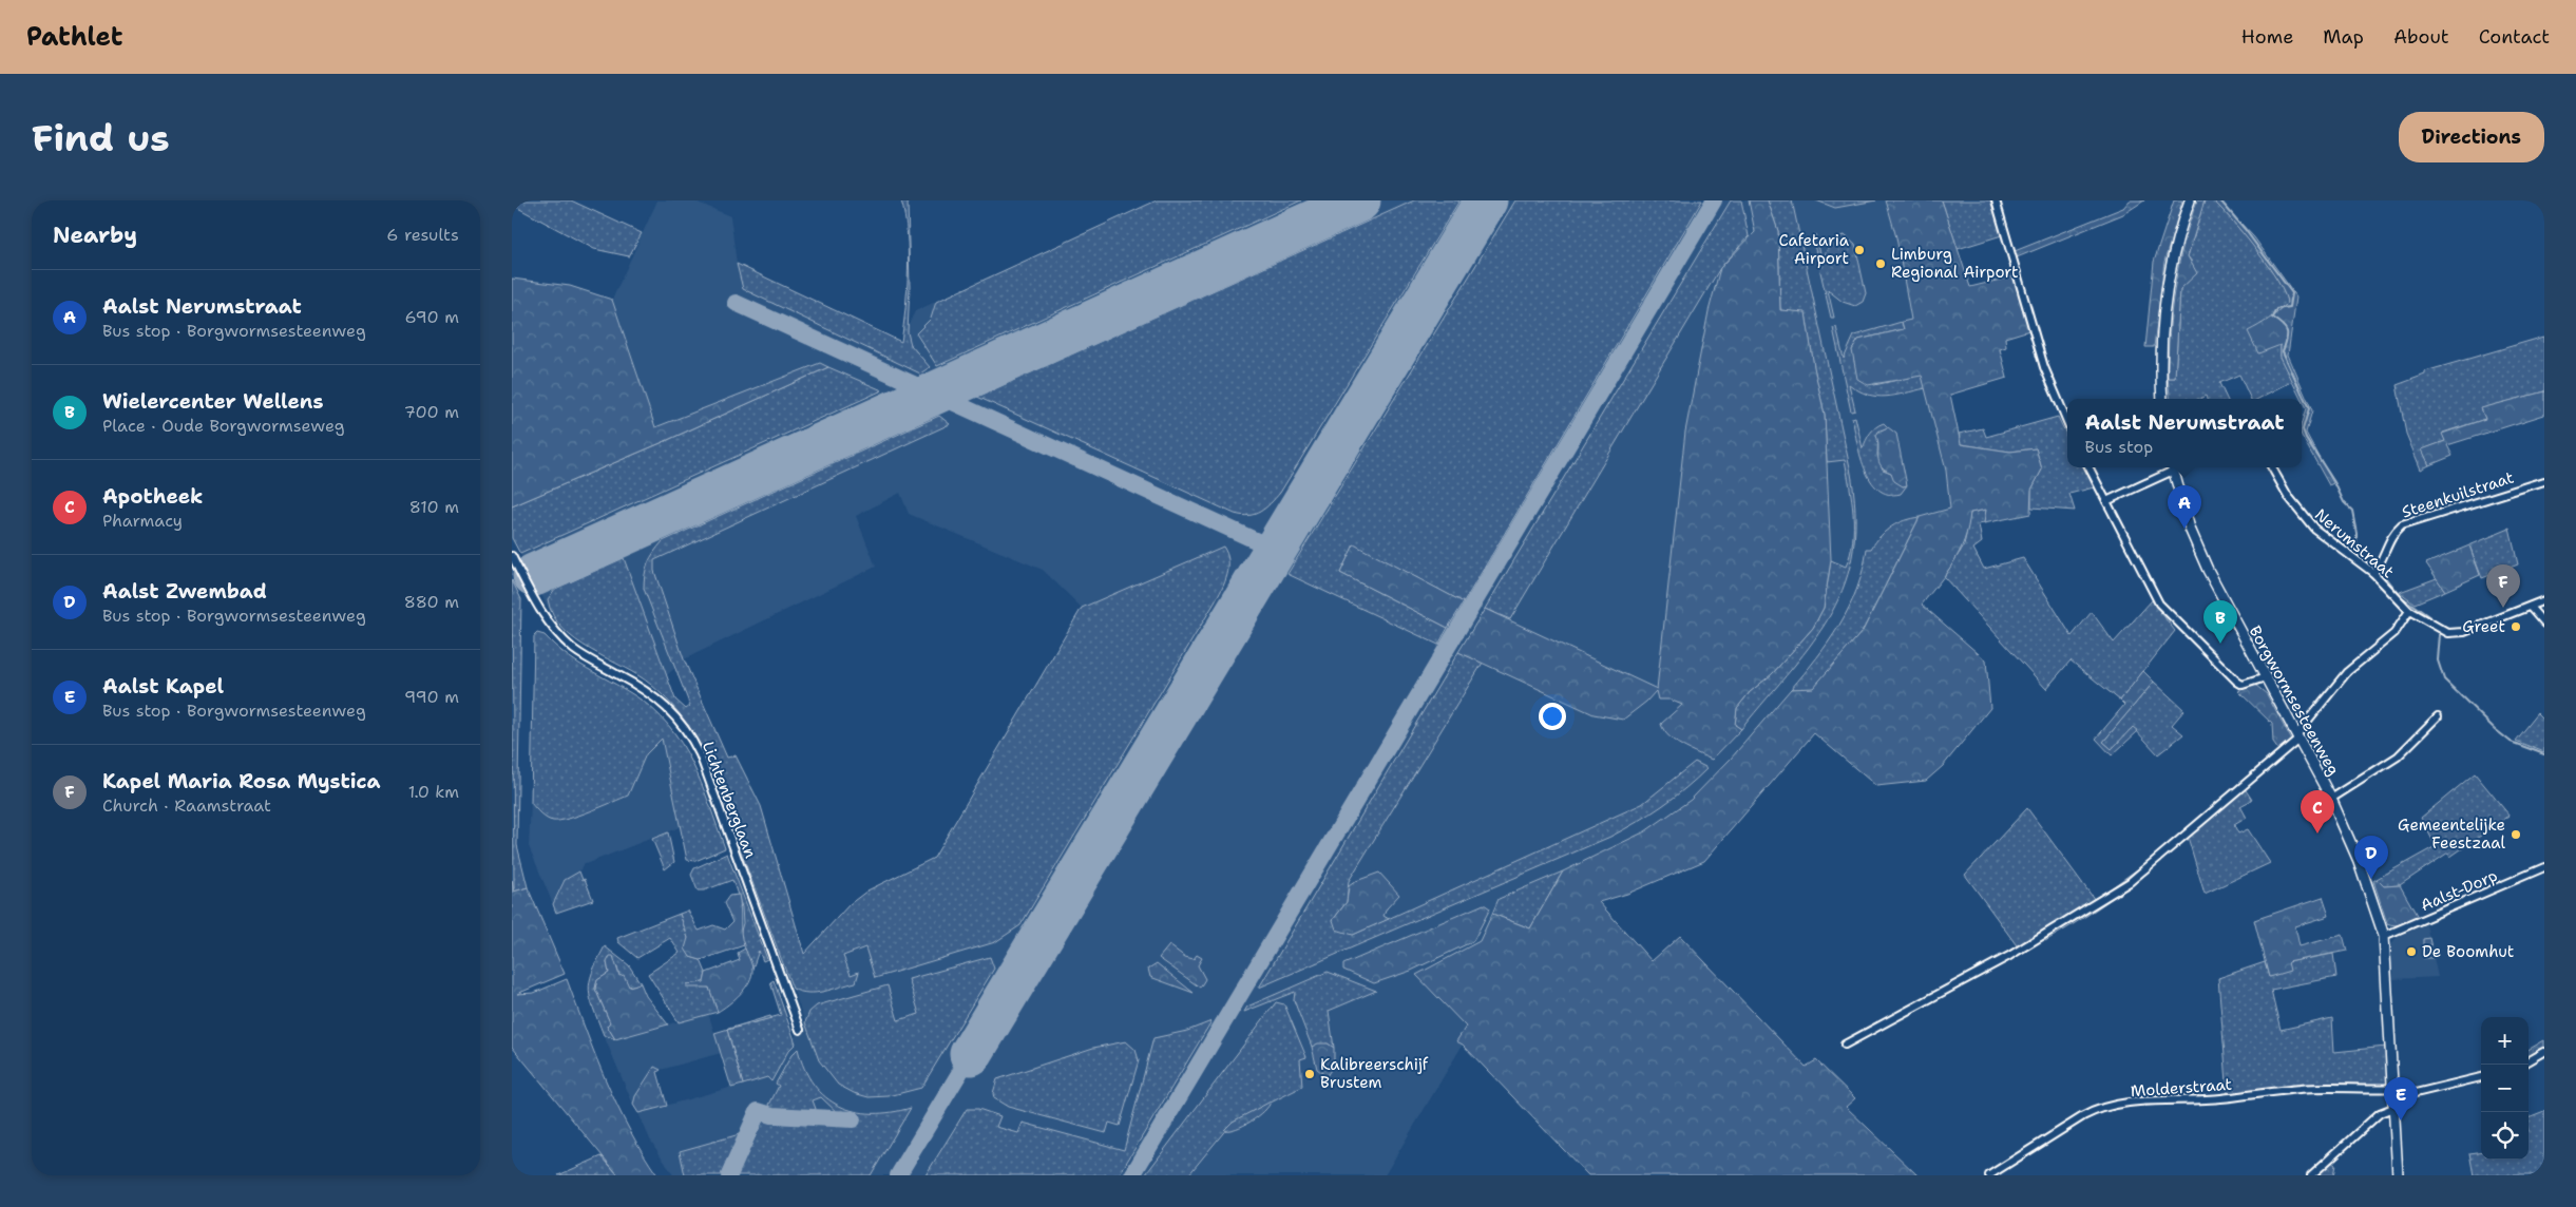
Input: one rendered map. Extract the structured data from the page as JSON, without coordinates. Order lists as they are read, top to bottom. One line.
{"streets":{"main road":["Borgwormsesteenweg"],"street":["Steenkuilstraat","Nerumstraat","Lichtenberglaan","Aalst-Dorp","Molderstraat"]},"crossings":[["Steenkuilstraat","Nerumstraat"],["Borgwormsesteenweg","Aalst-Dorp"],["Borgwormsesteenweg","Molderstraat"]],"places":["Cafetaria Airport","Limburg Regional Airport","Greet","Gemeentelijke Feestzaal","De Boomhut","Kalibreerschijf Brustem"],"page":{"header":"Pathlet","nav":["Home","Map","About","Contact"],"buttons":"Directions","title":"Find us","heading":["Nearby","6 results"],"list":[{"mark":"A","name":"Aalst Nerumstraat","note":"Bus stop · Borgwormsesteenweg","value":"690 m"},{"mark":"B","name":"Wielercenter Wellens","note":"Place · Oude Borgwormseweg","value":"700 m"},{"mark":"C","name":"Apotheek","note":"Pharmacy","value":"810 m"},{"mark":"D","name":"Aalst Zwembad","note":"Bus stop · Borgwormsesteenweg","value":"880 m"},{"mark":"E","name":"Aalst Kapel","note":"Bus stop · Borgwormsesteenweg","value":"990 m"},{"mark":"F","name":"Kapel Maria Rosa Mystica","note":"Church · Raamstraat","value":"1.0 km"}],"popup":["Aalst Nerumstraat","Bus stop"],"pins":["A","F","B","C","D","E"],"map_buttons":["+","−"]}}
